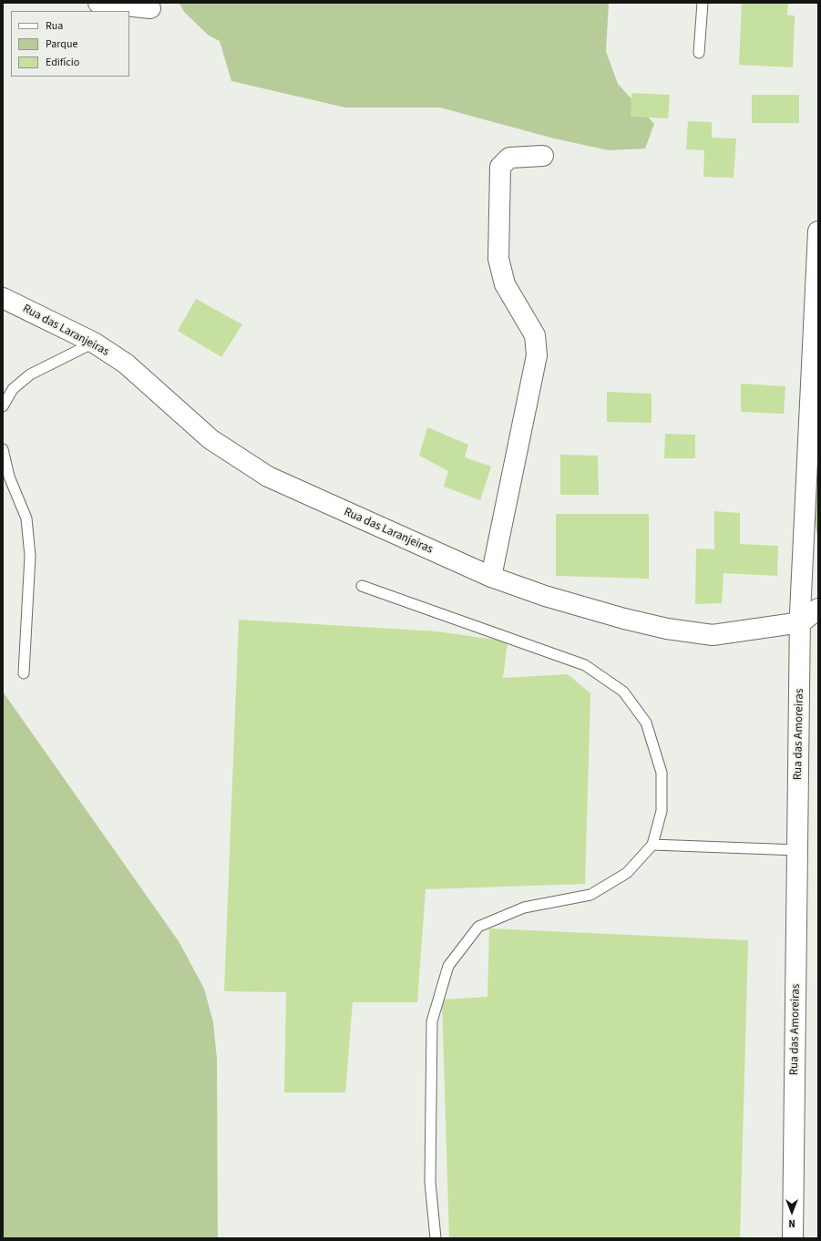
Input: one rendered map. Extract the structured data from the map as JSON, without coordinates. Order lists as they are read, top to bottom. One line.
{"streets":{"street":["Rua das Laranjeiras","Rua das Amoreiras"]},"crossings":[["Rua das Laranjeiras","Rua das Amoreiras"]],"legend":["Rua","Parque","Edifício"],"north":"bottom"}
